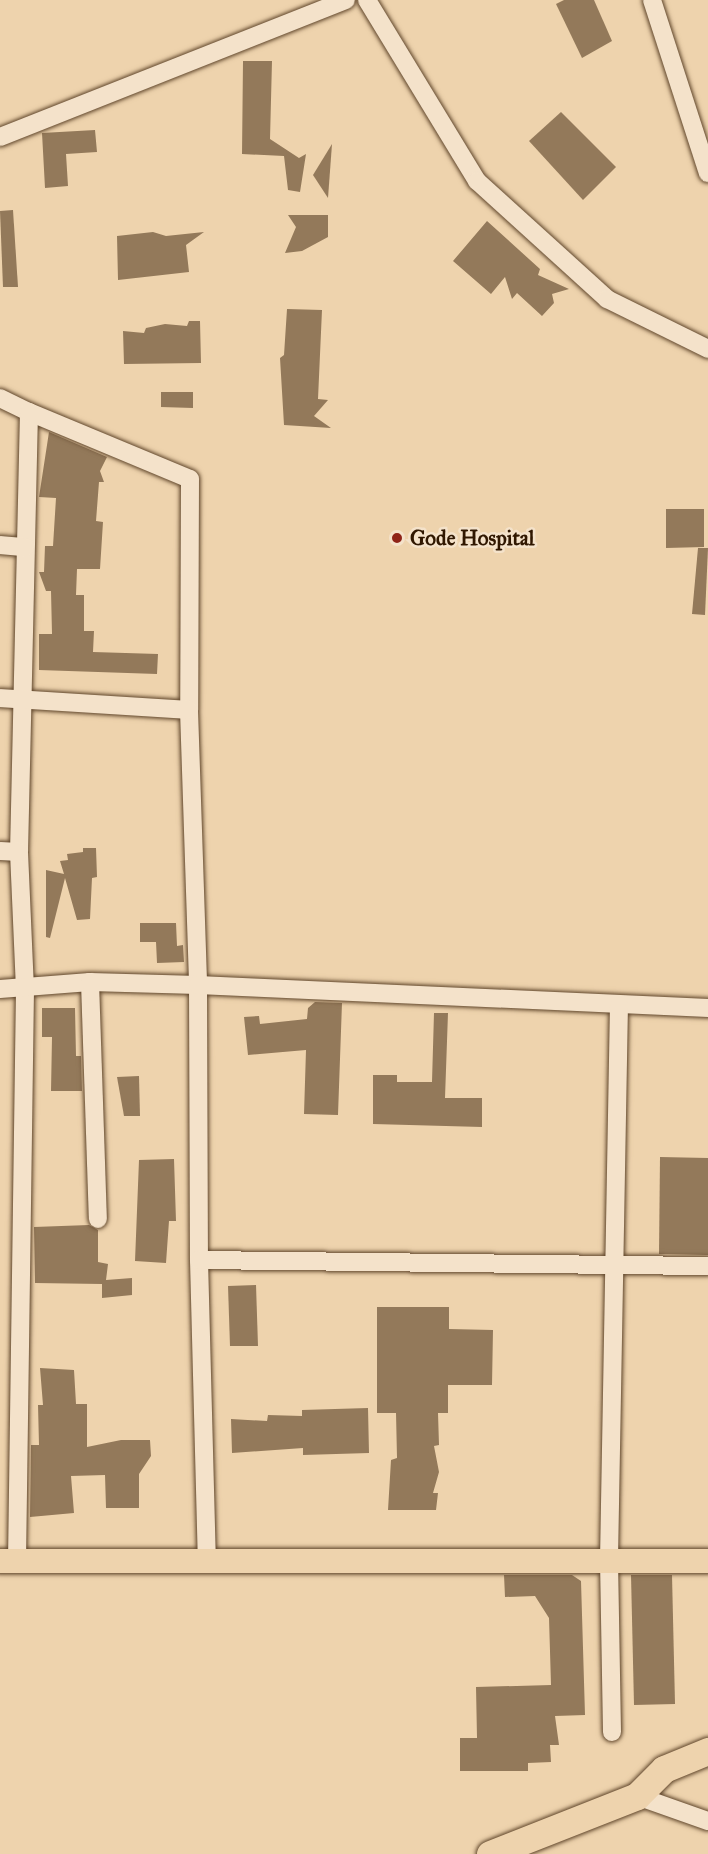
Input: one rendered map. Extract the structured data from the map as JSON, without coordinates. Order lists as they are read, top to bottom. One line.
{"places":["Gode Hospital"]}
